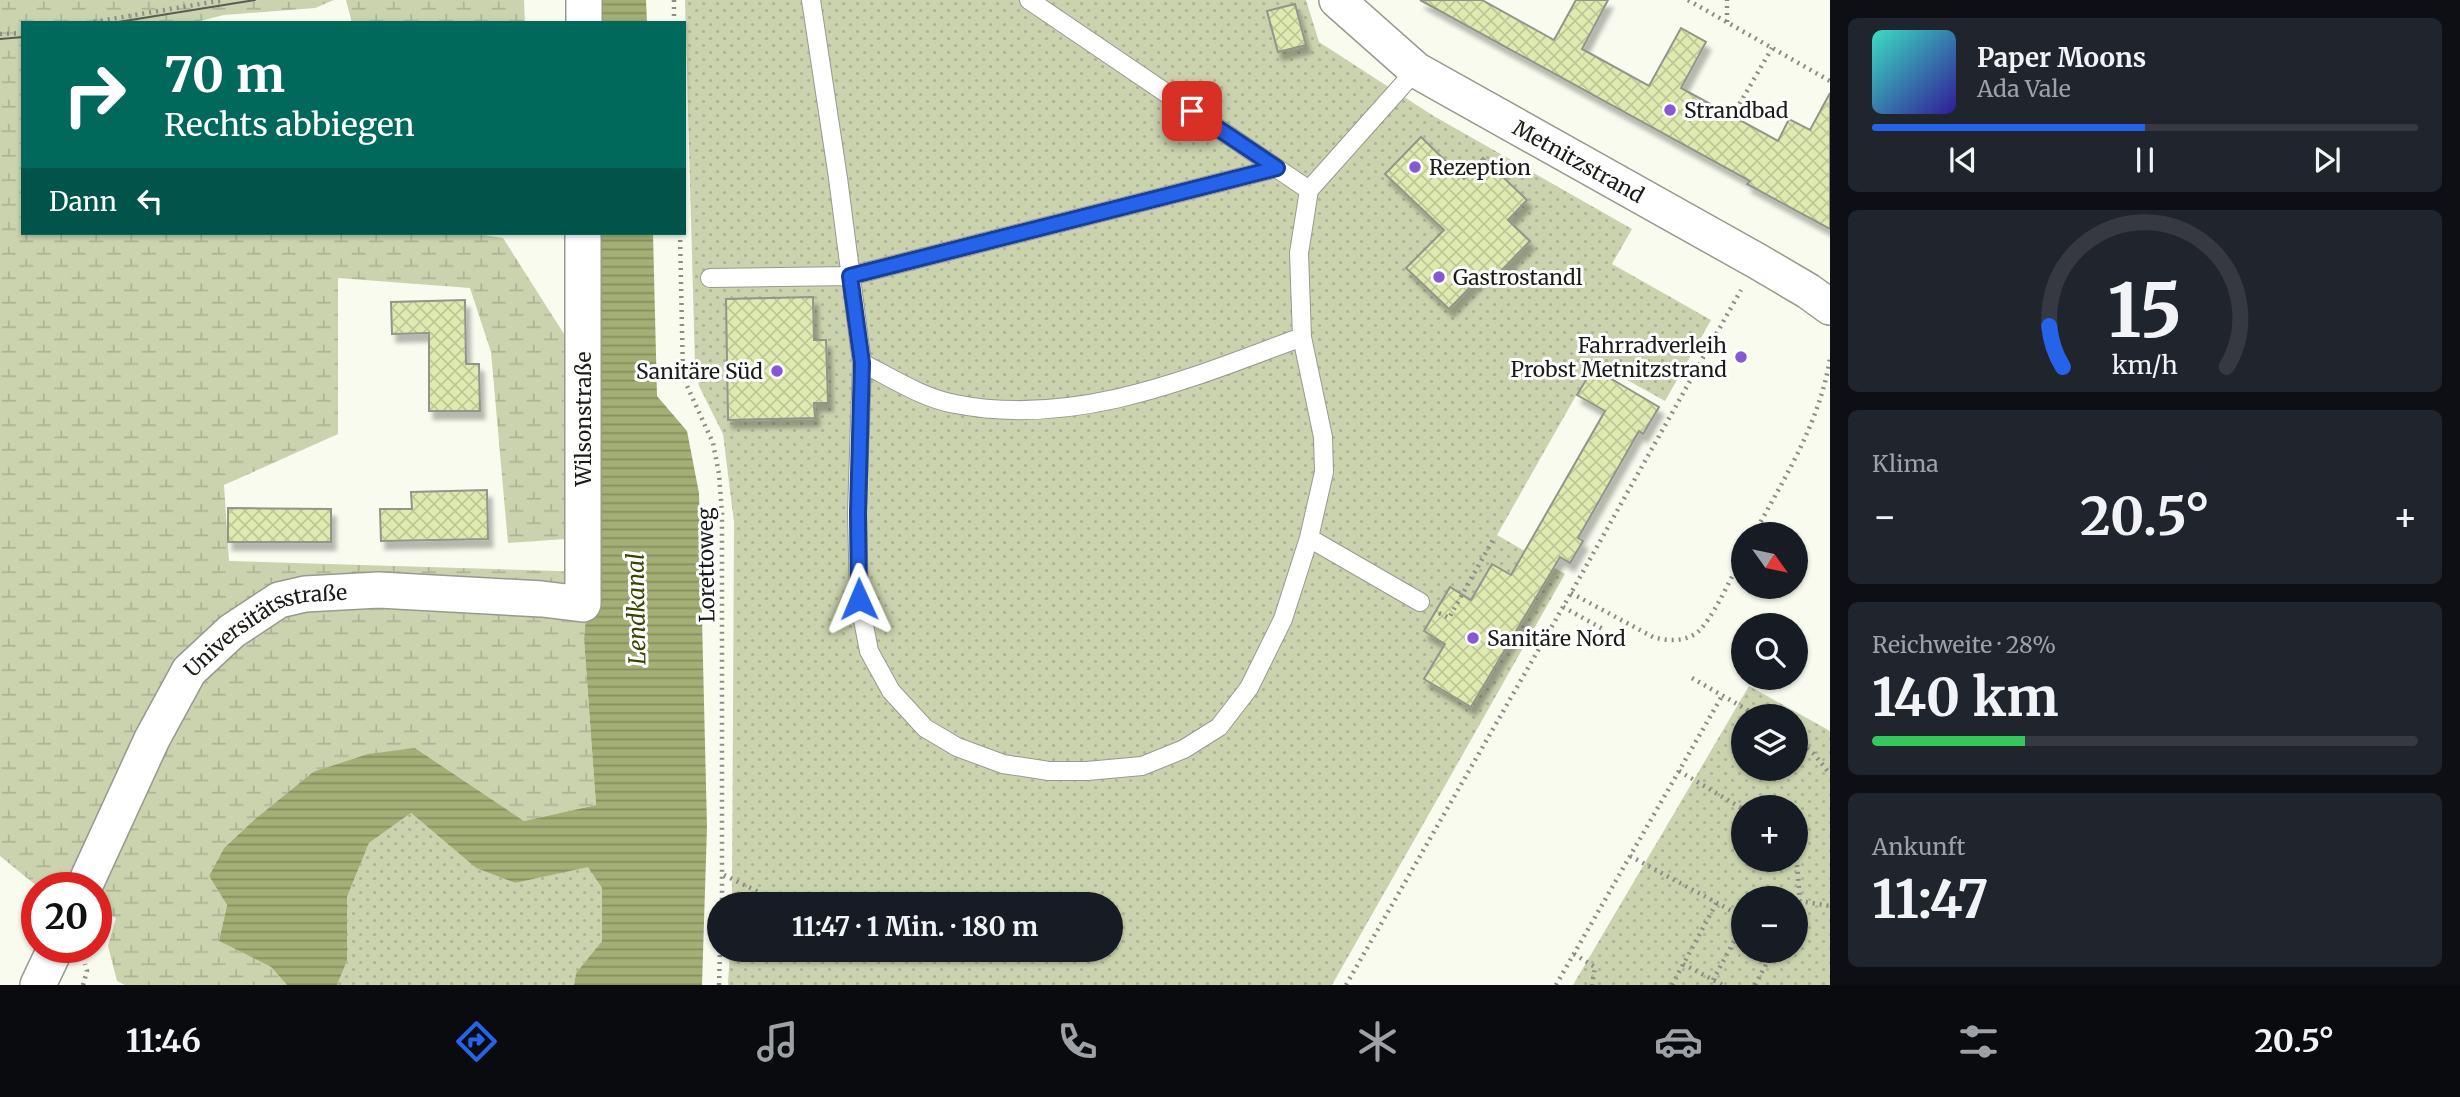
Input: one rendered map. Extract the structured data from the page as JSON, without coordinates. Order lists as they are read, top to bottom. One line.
{"streets":{"street":["Metnitzstrand","Wilsonstraße","Universitätsstraße"],"path":["Lorettoweg"]},"crossings":[["Wilsonstraße","Universitätsstraße"]],"water":["Lendkanal"],"places":["Strandbad","Rezeption","Gastrostandl","Fahrradverleih Probst Metnitzstrand","Sanitäre Süd","Sanitäre Nord"],"north":"bottom right","page":{"turn":["70 m","Rechts abbiegen"],"song":["Paper Moons","Ada Vale"],"then":"Dann","tile":["Klima",["Reichweite · 28%","140 km"],["Ankunft","11:47"]],"heat":["−","20.5°","+"],"map_buttons":["+","−"],"limit":"20","trip":"11:47 · 1 Min. · 180 m","tabs":["11:46","20.5°"],"gauge":["15","km/h"]}}
